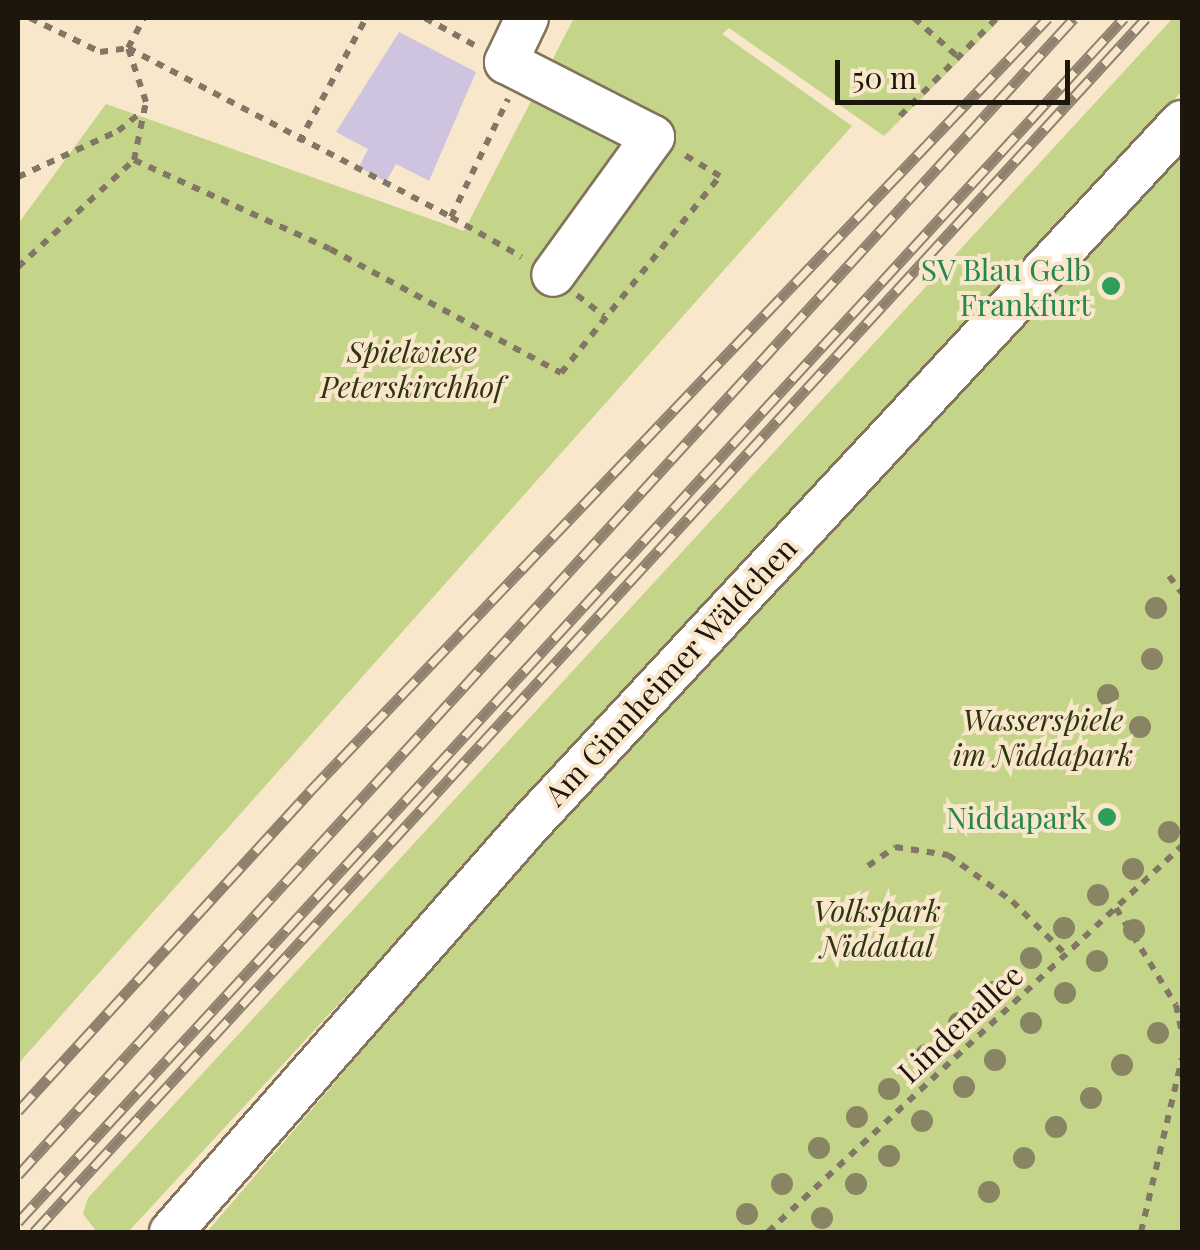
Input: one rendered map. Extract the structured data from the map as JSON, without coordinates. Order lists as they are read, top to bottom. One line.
{"streets":{"street":["Am Ginnheimer Wäldchen"],"path":["Lindenallee"]},"parks":["Spielwiese Peterskirchhof","Wasserspiele im Niddapark","Volkspark Niddatal"],"places":["SV Blau Gelb Frankfurt","Niddapark"],"scale_bar":"50 m"}
